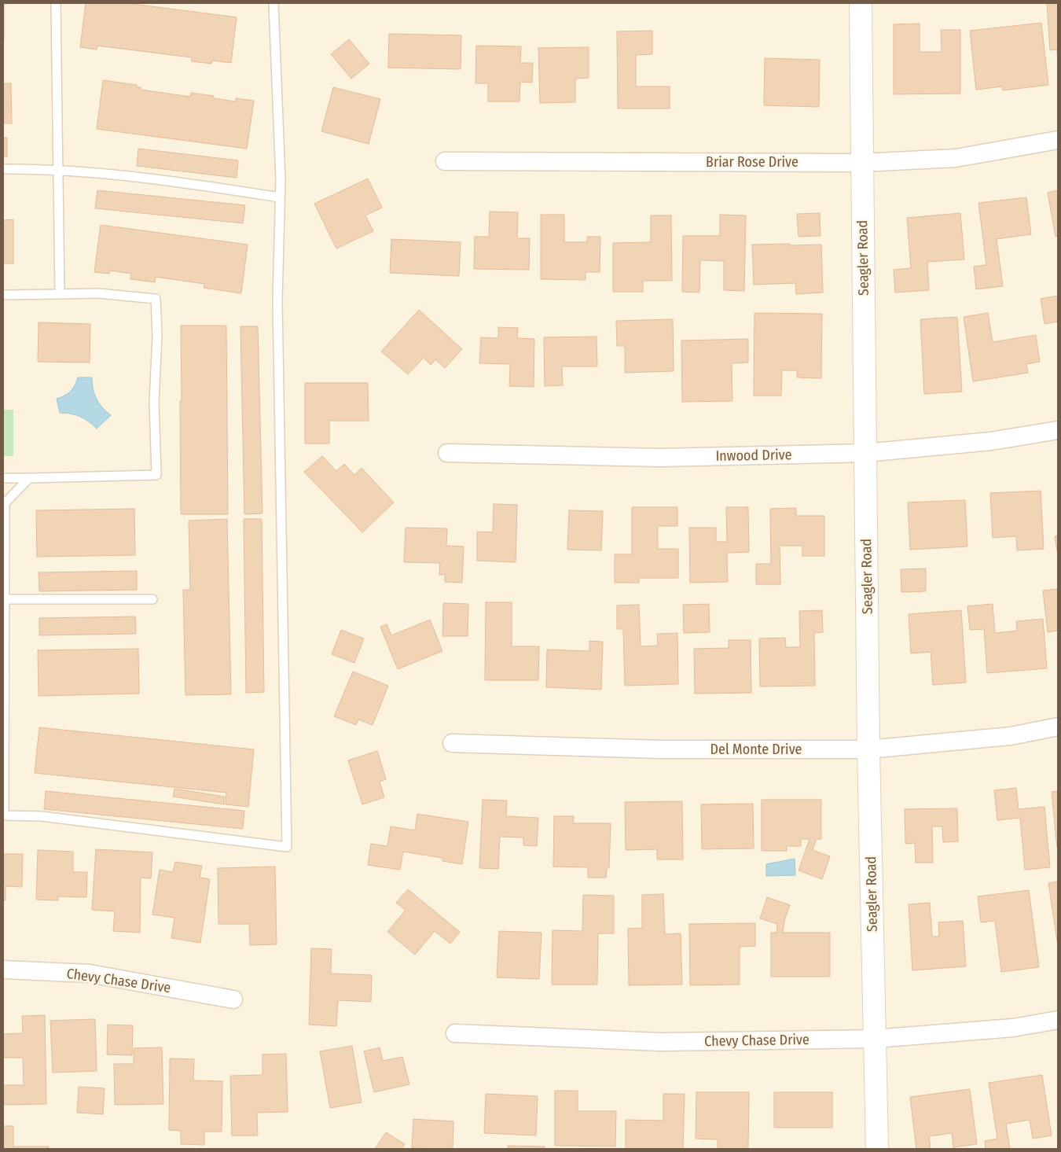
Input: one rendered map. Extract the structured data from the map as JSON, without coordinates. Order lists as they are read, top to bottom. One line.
{"streets":{"street":["Briar Rose Drive","Seagler Road","Inwood Drive","Del Monte Drive","Chevy Chase Drive"]},"crossings":[["Briar Rose Drive","Seagler Road"],["Seagler Road","Inwood Drive"],["Seagler Road","Del Monte Drive"],["Seagler Road","Chevy Chase Drive"]]}
